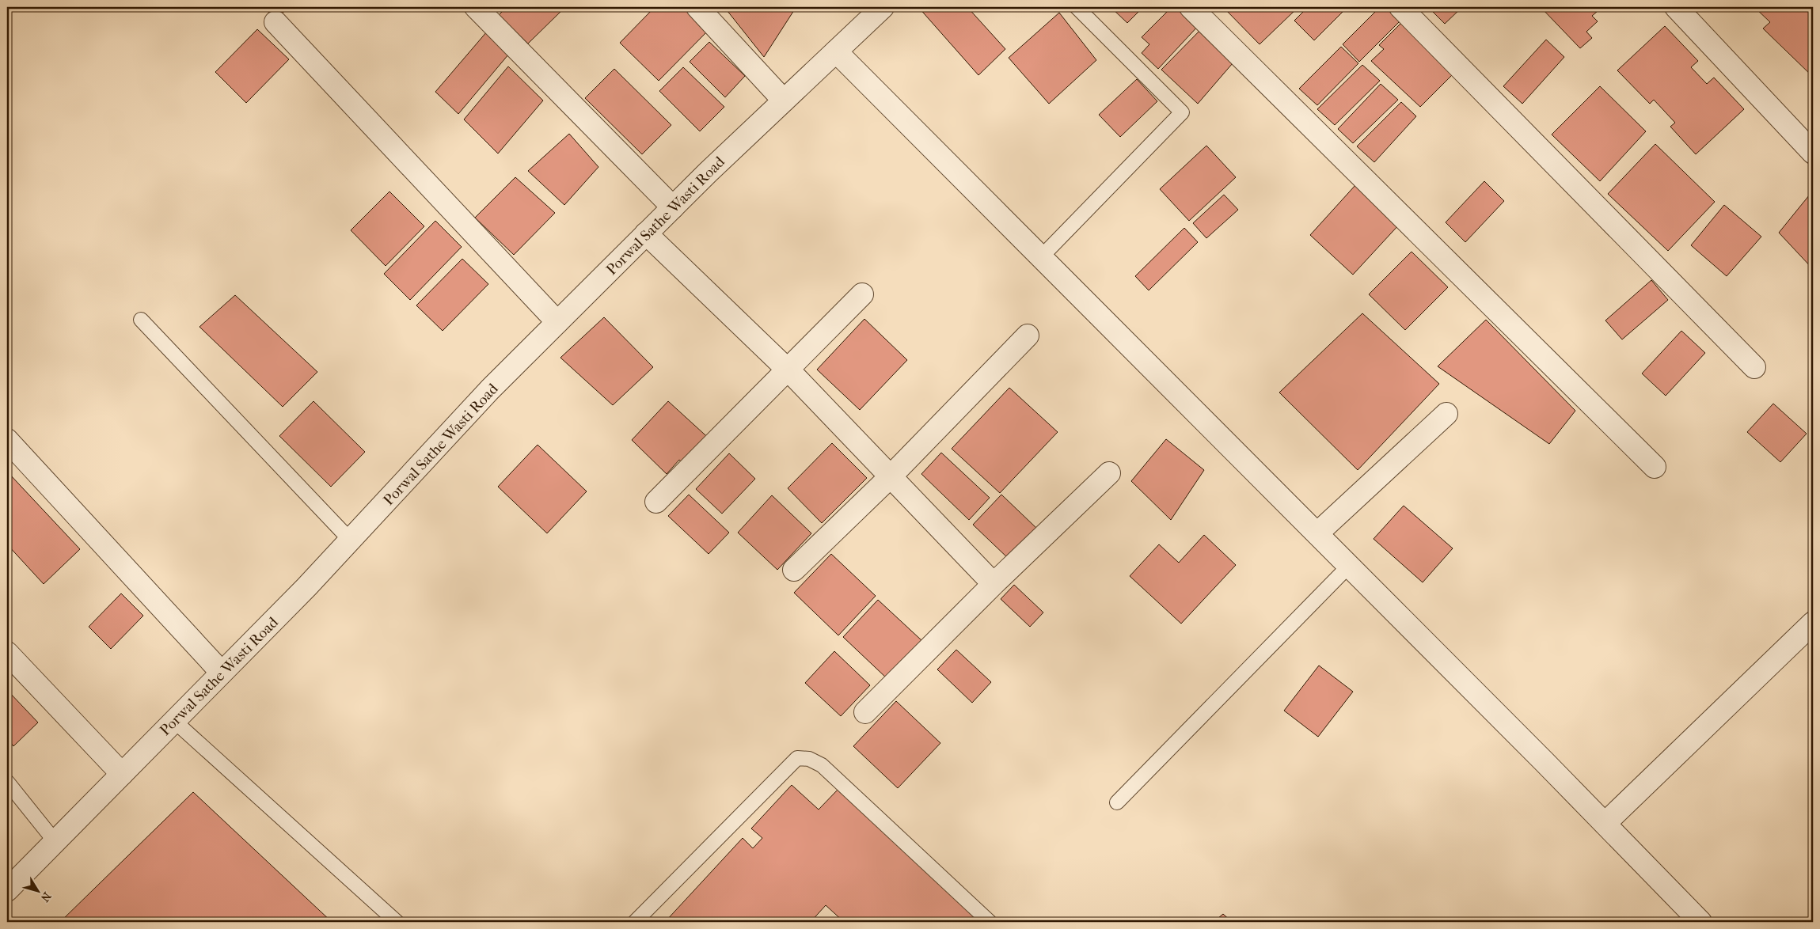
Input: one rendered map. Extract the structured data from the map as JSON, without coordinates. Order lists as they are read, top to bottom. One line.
{"streets":{"street":["Porwal Sathe Wasti Road"]},"north":"bottom right"}
